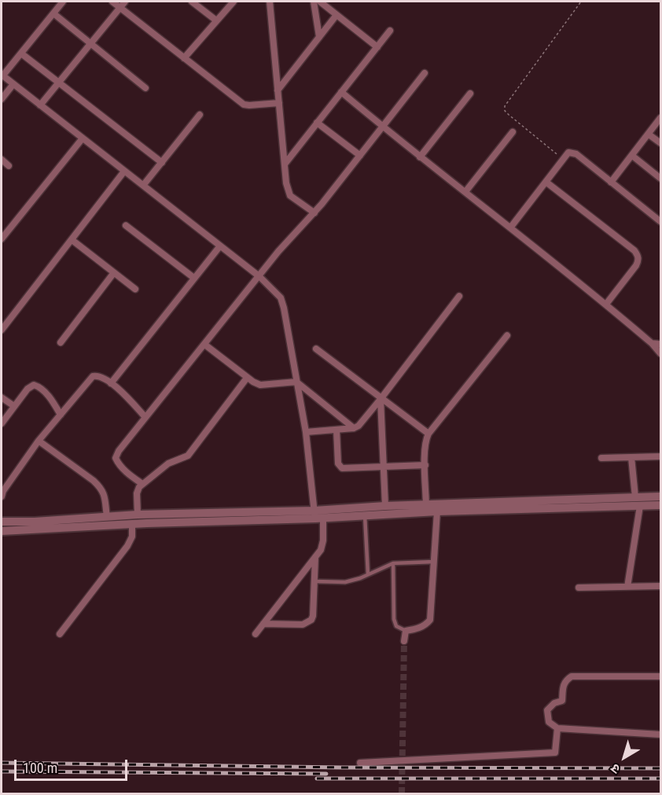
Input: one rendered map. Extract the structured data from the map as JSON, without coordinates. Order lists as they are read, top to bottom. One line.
{"scale_bar":"100 m","north":"bottom left"}
